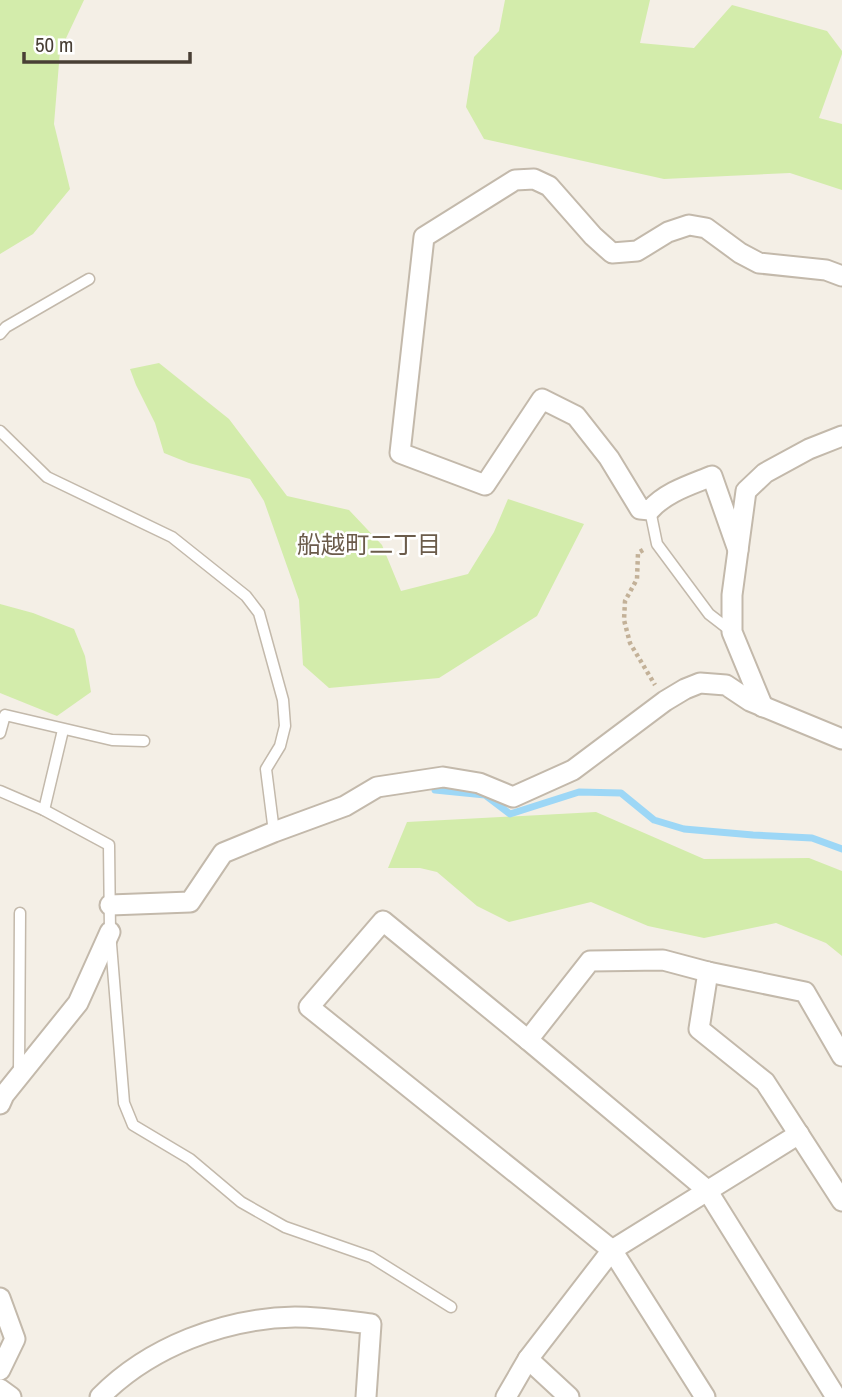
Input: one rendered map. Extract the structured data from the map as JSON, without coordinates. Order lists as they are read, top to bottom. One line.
{"districts":["船越町二丁目"],"scale_bar":"50 m"}
